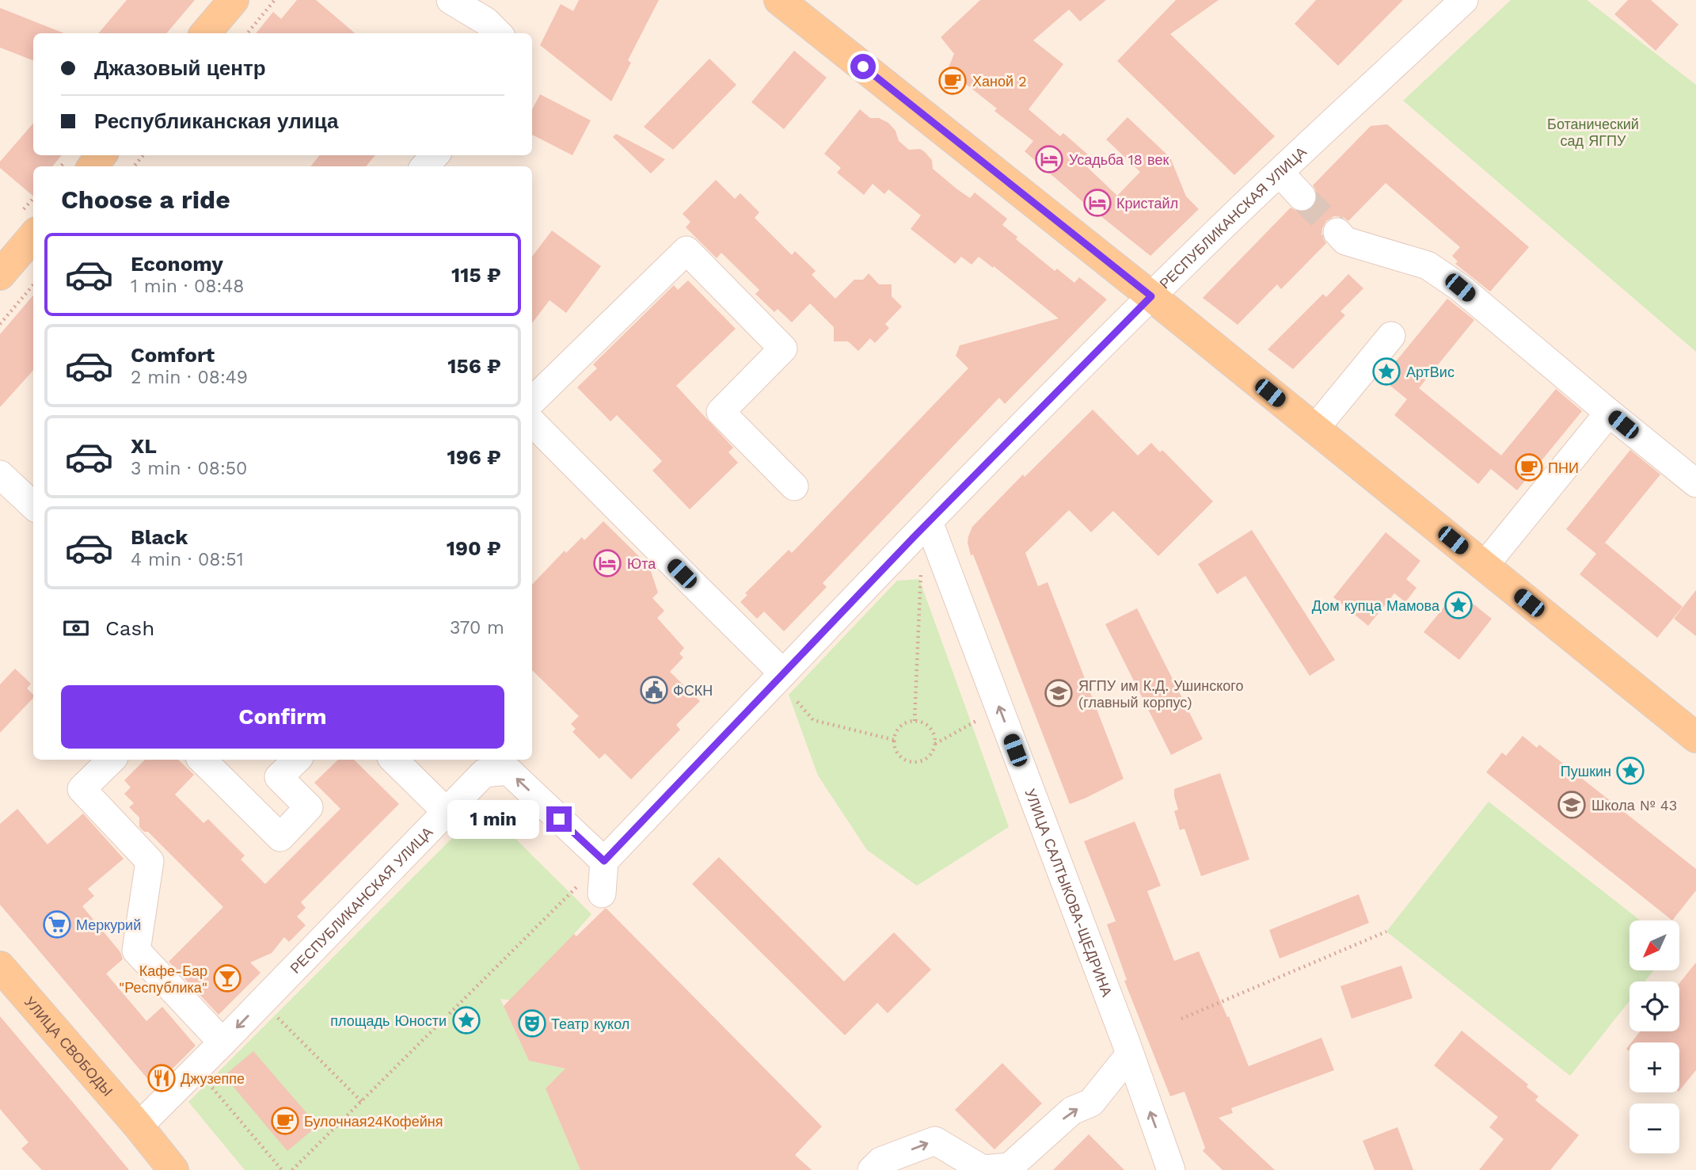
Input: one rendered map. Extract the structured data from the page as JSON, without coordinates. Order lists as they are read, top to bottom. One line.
{"streets":{"main road":["УЛИЦА СВОБОДЫ"],"street":["РЕСПУБЛИКАНСКАЯ УЛИЦА","УЛИЦА САЛТЫКОВА-ЩЕДРИНА"]},"crossings":[["РЕСПУБЛИКАНСКАЯ УЛИЦА","УЛИЦА САЛТЫКОВА-ЩЕДРИНА"],["РЕСПУБЛИКАНСКАЯ УЛИЦА","УЛИЦА СВОБОДЫ"]],"one_way":["УЛИЦА САЛТЫКОВА-ЩЕДРИНА"],"parks":["Ботанический сад ЯГПУ"],"places":{"cafe":["Ханой 2","ПНИ","Булочная24Кофейня"],"hotel":["Усадьба 18 век","Кристайл","Юта"],"place":["АртВис","Дом купца Мамова","Пушкин","площадь Юности"],"public building":["ФСКН"],"school or university":["ЯГПУ им К.Д. Ушинского (главный корпус)","Школа № 43"],"supermarket":["Меркурий"],"bar":["Кафе-Бар \"Республика\""],"theatre":["Театр кукол"],"restaurant":["Джузеппе"]},"north":"bottom left","page":{"banner":["Джазовый центр","Республиканская улица"],"heading":"Choose a ride","list":[{"name":"Economy","note":"1 min · 08:48","value":"115 ₽"},{"name":"Comfort","note":"2 min · 08:49","value":"156 ₽"},{"name":"XL","note":"3 min · 08:50","value":"196 ₽"},{"name":"Black","note":"4 min · 08:51","value":"190 ₽"}],"pay":["Cash","370 m"],"buttons":"Confirm","bubble":"1 min","map_buttons":["+","−"]}}
